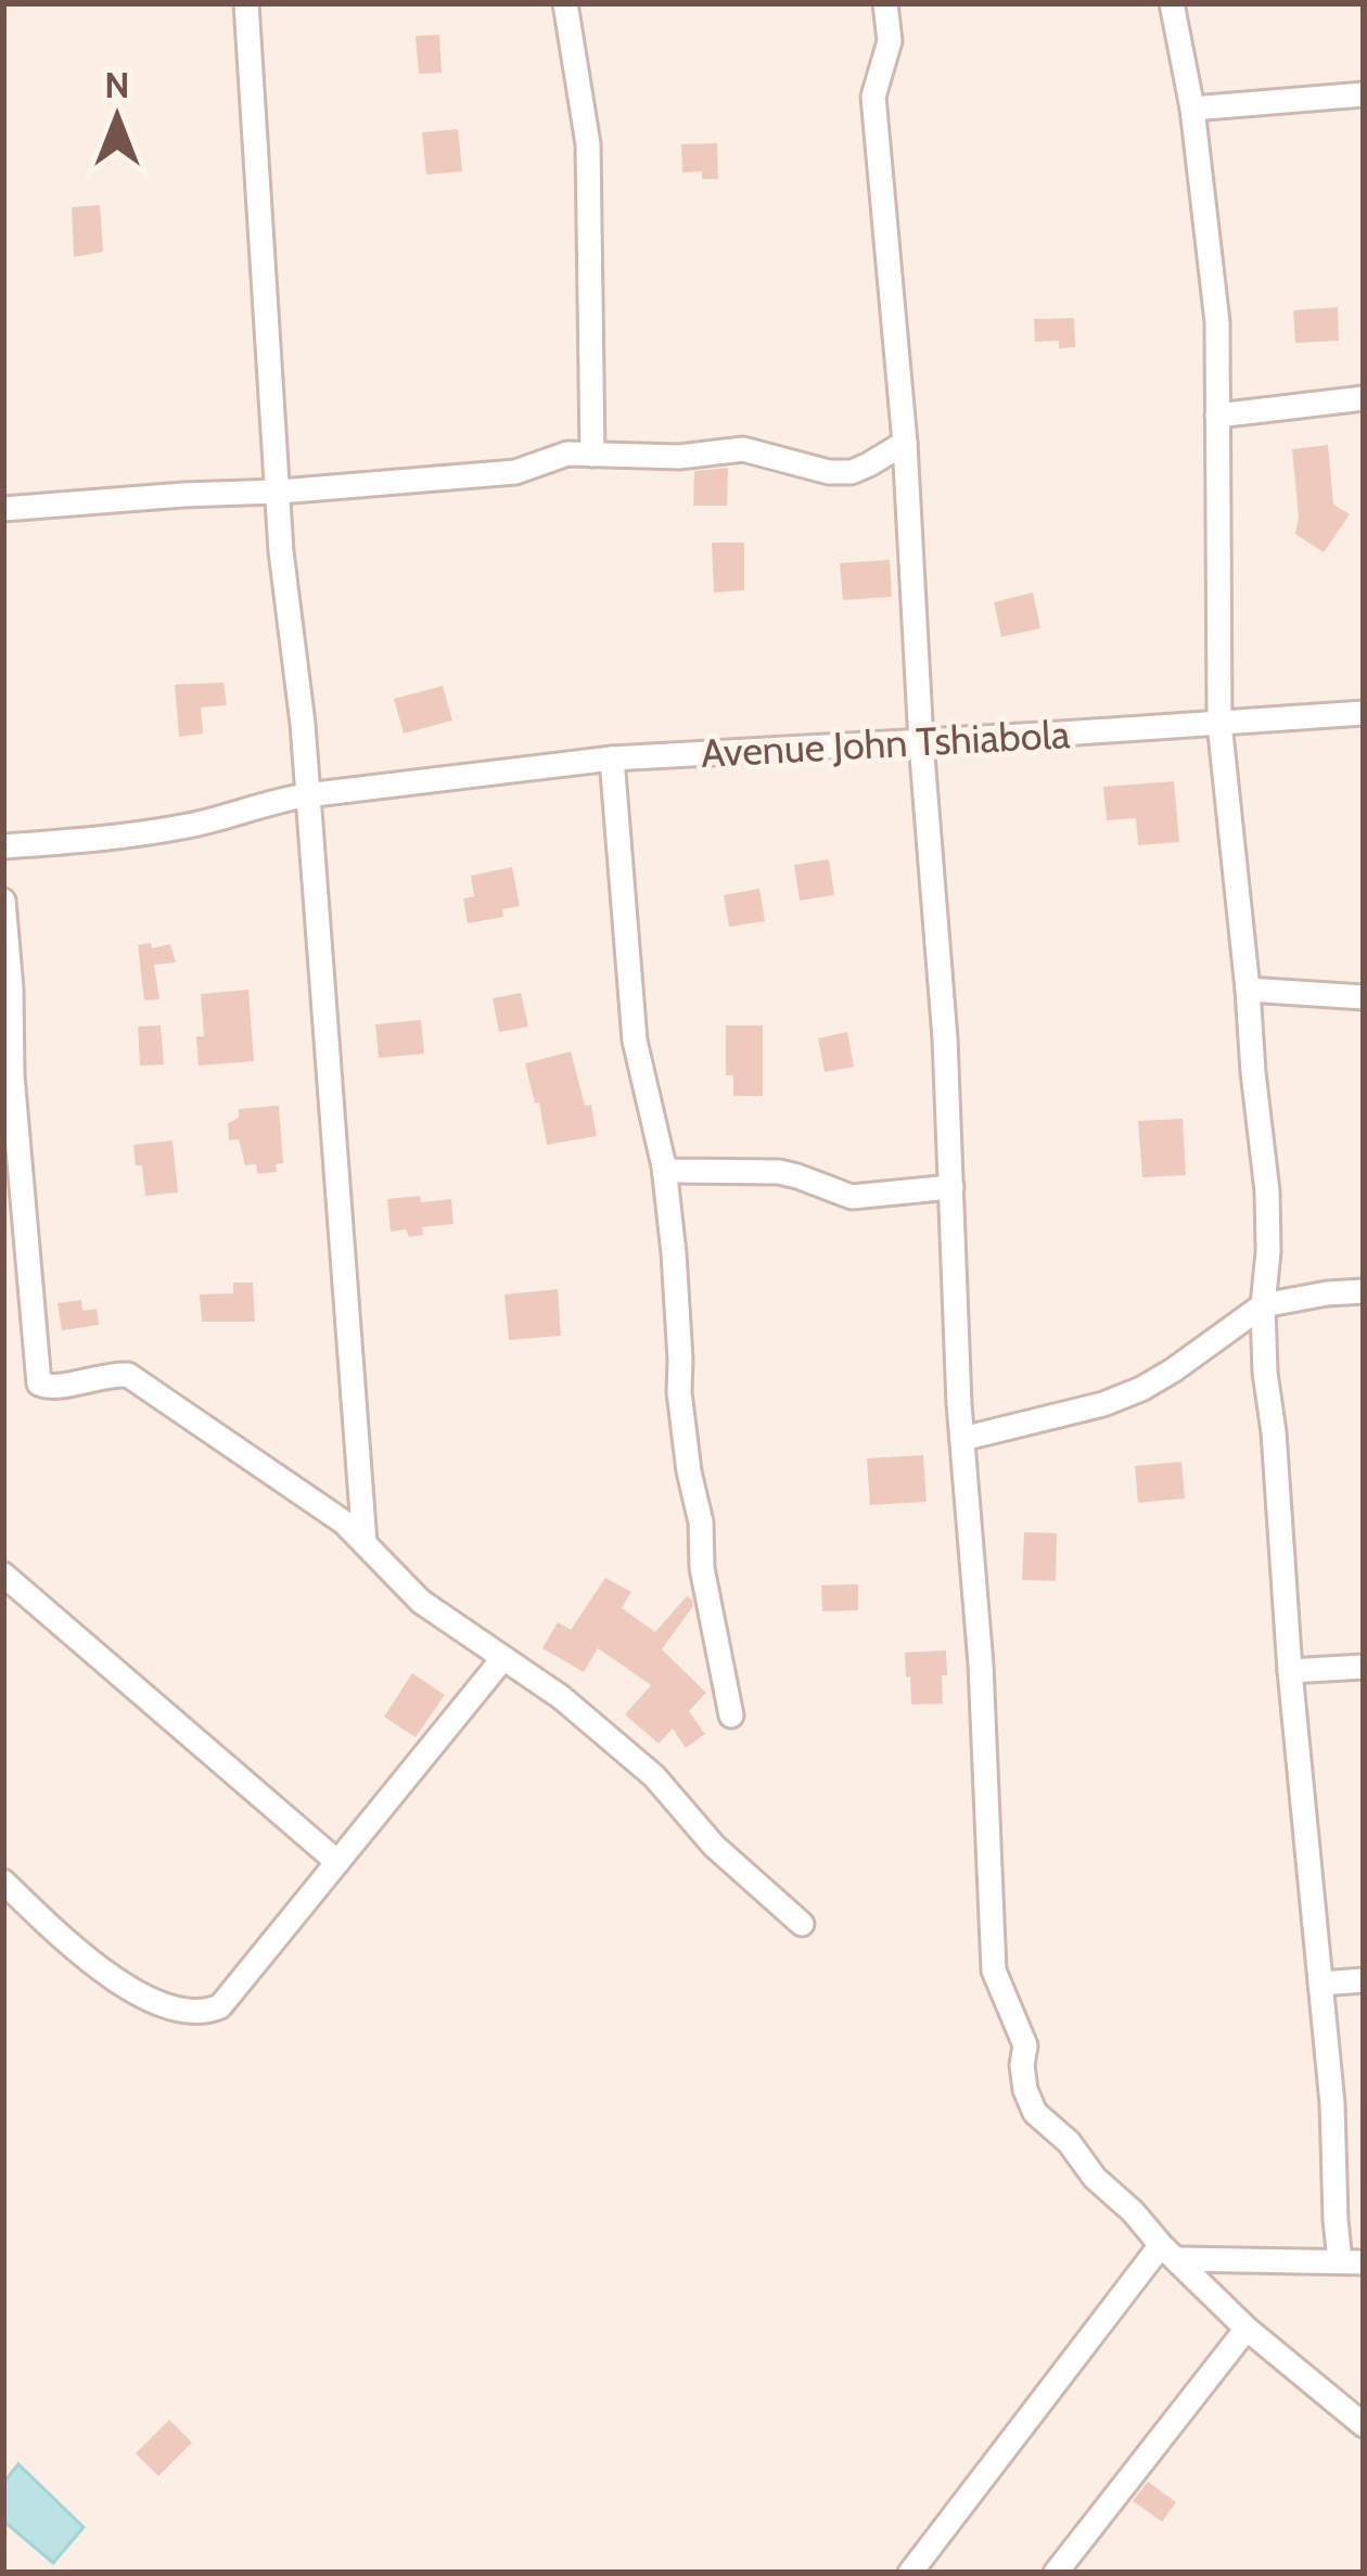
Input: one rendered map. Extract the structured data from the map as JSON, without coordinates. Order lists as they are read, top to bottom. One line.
{"streets":{"street":["Avenue John Tshiabola"]},"north":"top"}
